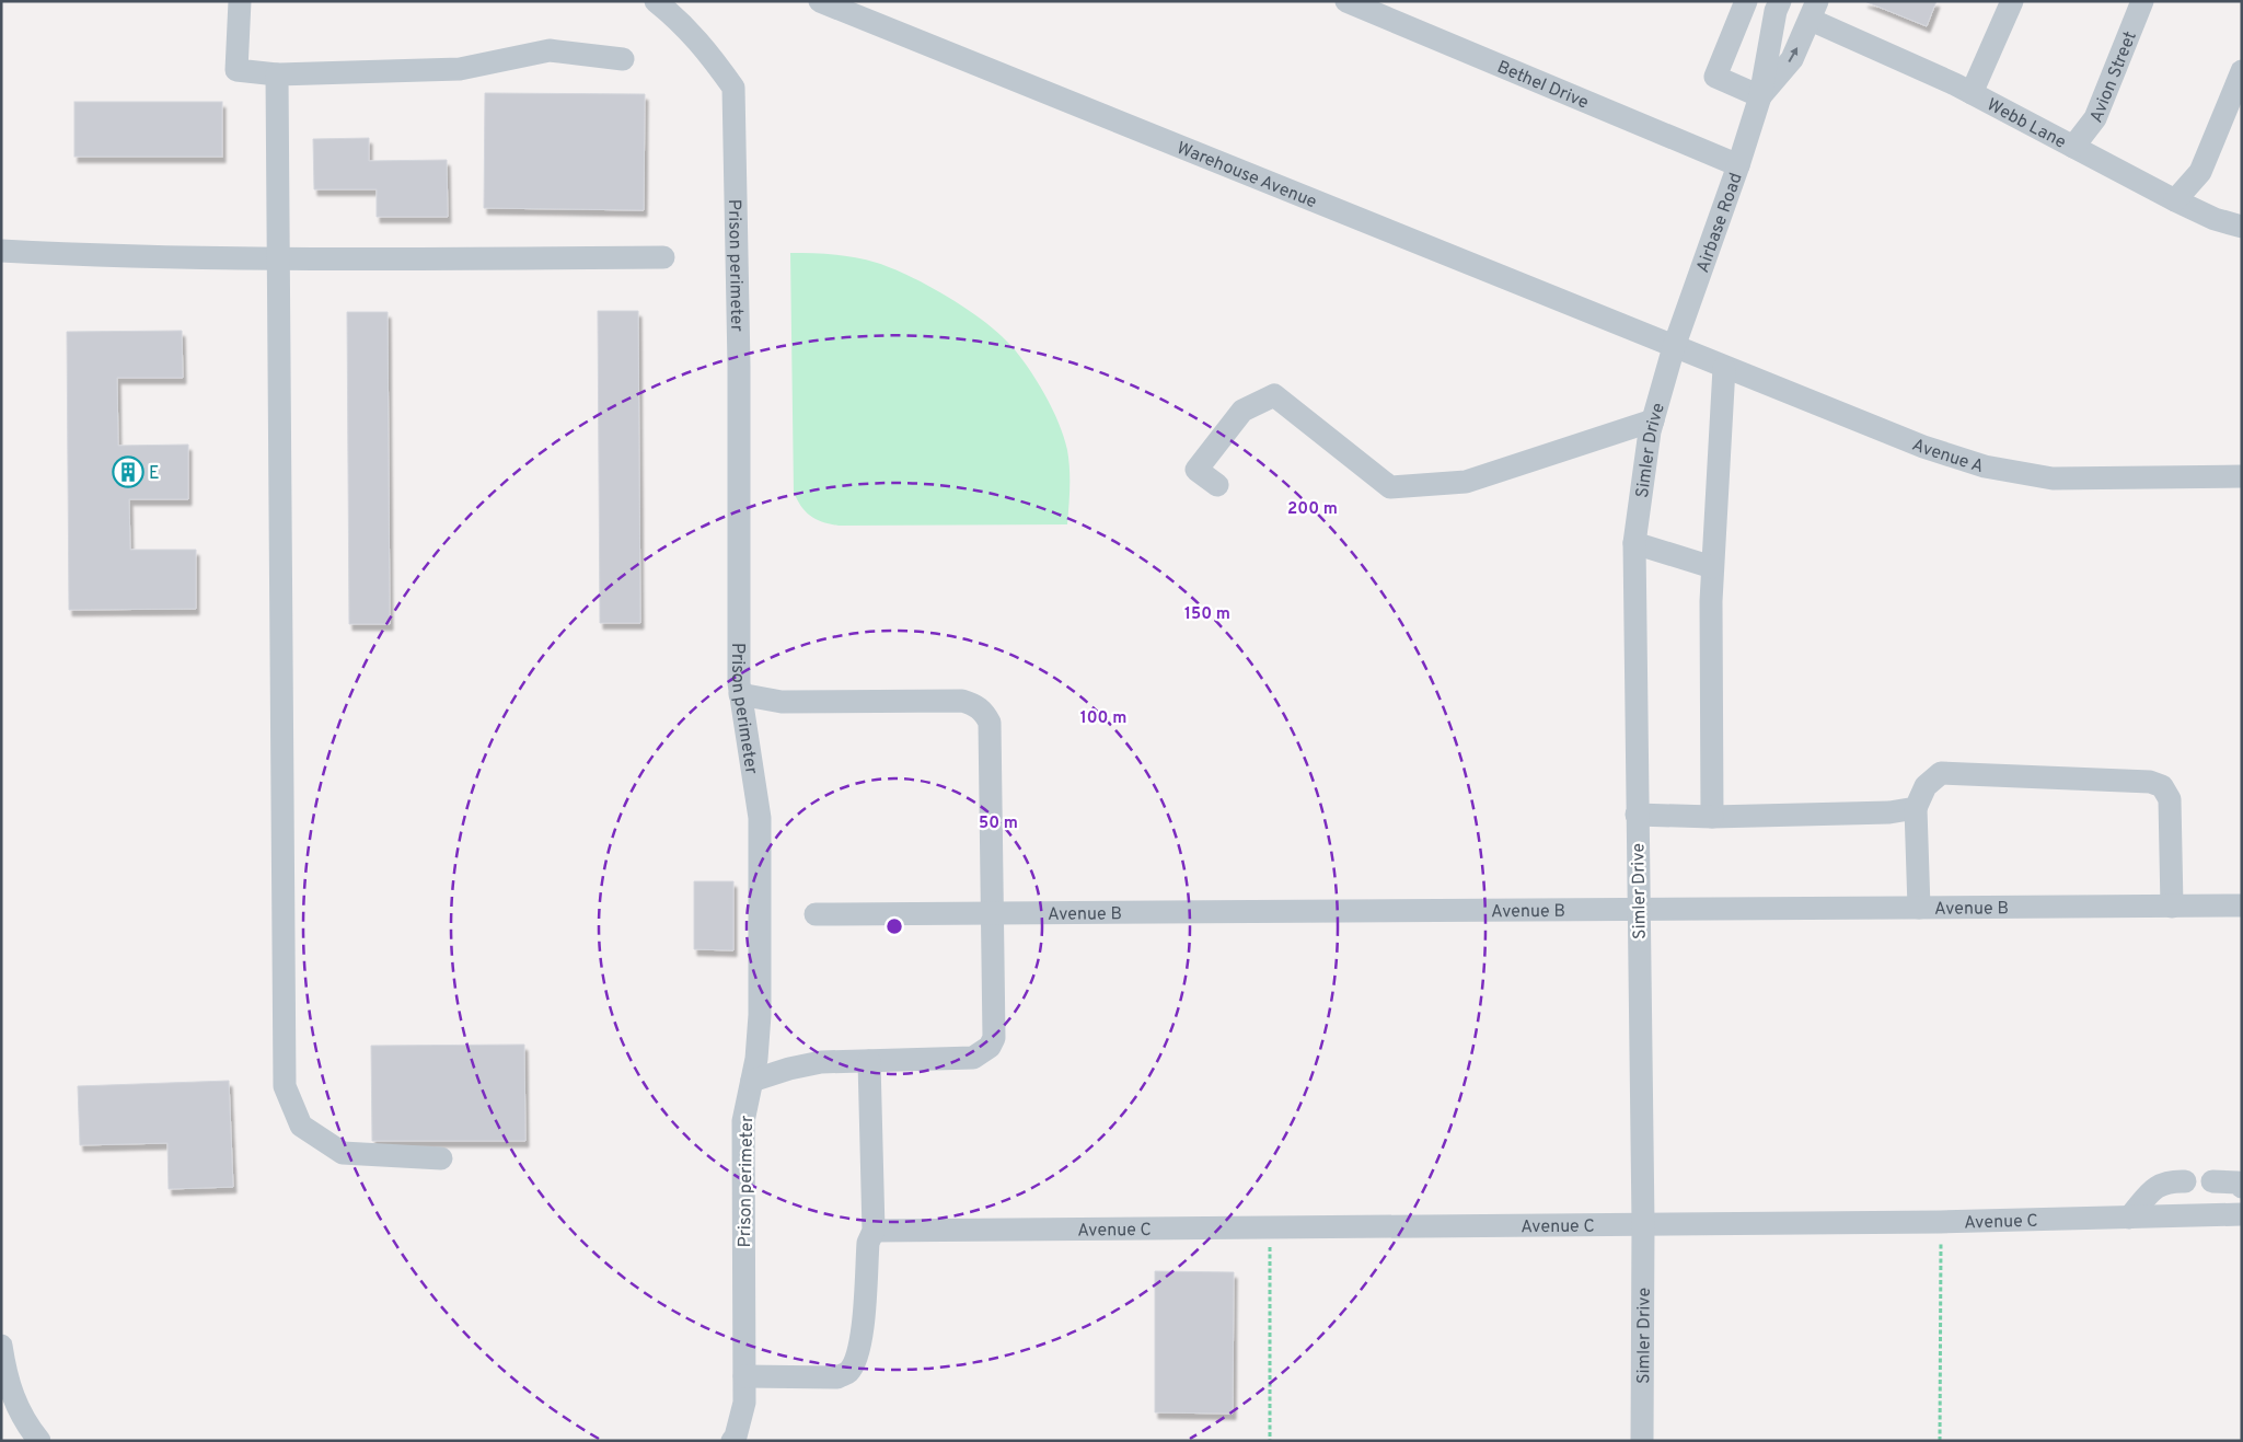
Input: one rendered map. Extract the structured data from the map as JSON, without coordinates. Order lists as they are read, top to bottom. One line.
{"streets":{"street":["Avion Street","Bethel Drive","Webb Lane","Warehouse Avenue","Airbase Road","Prison perimeter","Simler Drive","Avenue A","Avenue B","Avenue C"]},"crossings":[["Avion Street","Webb Lane"],["Bethel Drive","Airbase Road"],["Webb Lane","Airbase Road"],["Warehouse Avenue","Airbase Road"],["Warehouse Avenue","Simler Drive"],["Warehouse Avenue","Avenue A"],["Airbase Road","Simler Drive"],["Airbase Road","Avenue A"],["Simler Drive","Avenue A"],["Simler Drive","Avenue B"],["Simler Drive","Avenue C"]],"places":{"building":["E"]},"rings":["200 m","150 m","100 m","50 m"]}
